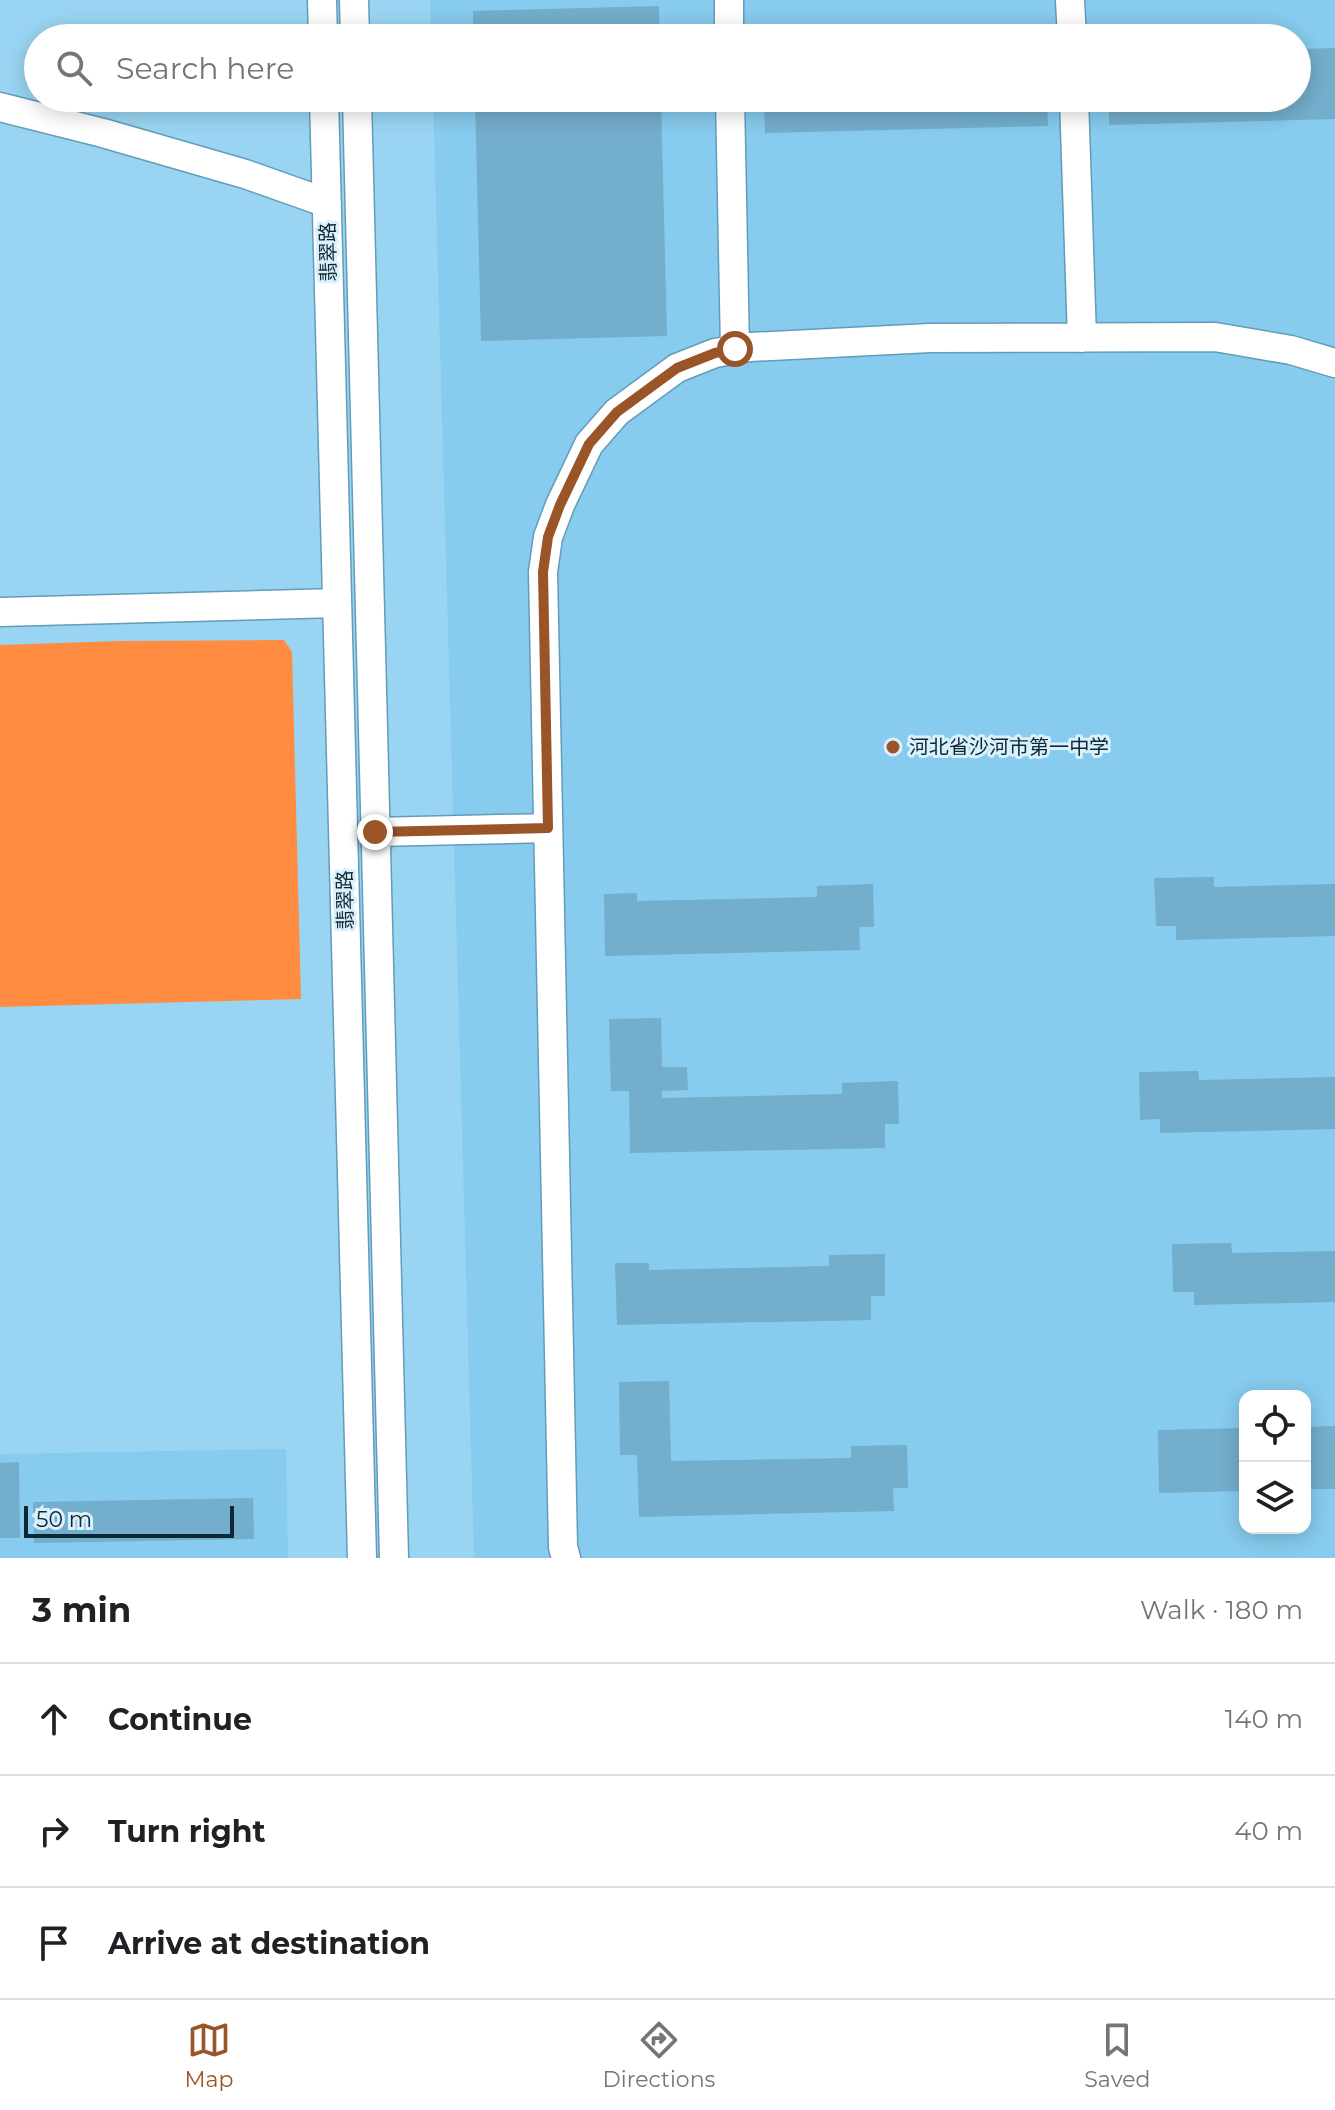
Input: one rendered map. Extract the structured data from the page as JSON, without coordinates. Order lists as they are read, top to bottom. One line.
{"streets":{"street":["翡翠路"]},"places":["河北省沙河市第一中学"],"scale_bar":"50 m","page":{"search":"Search here","scale":"50 m","heading":["3 min","Walk · 180 m"],"list":[["Continue","140 m"],["Turn right","40 m"],"Arrive at destination"],"nav":["Map","Directions","Saved"]}}
